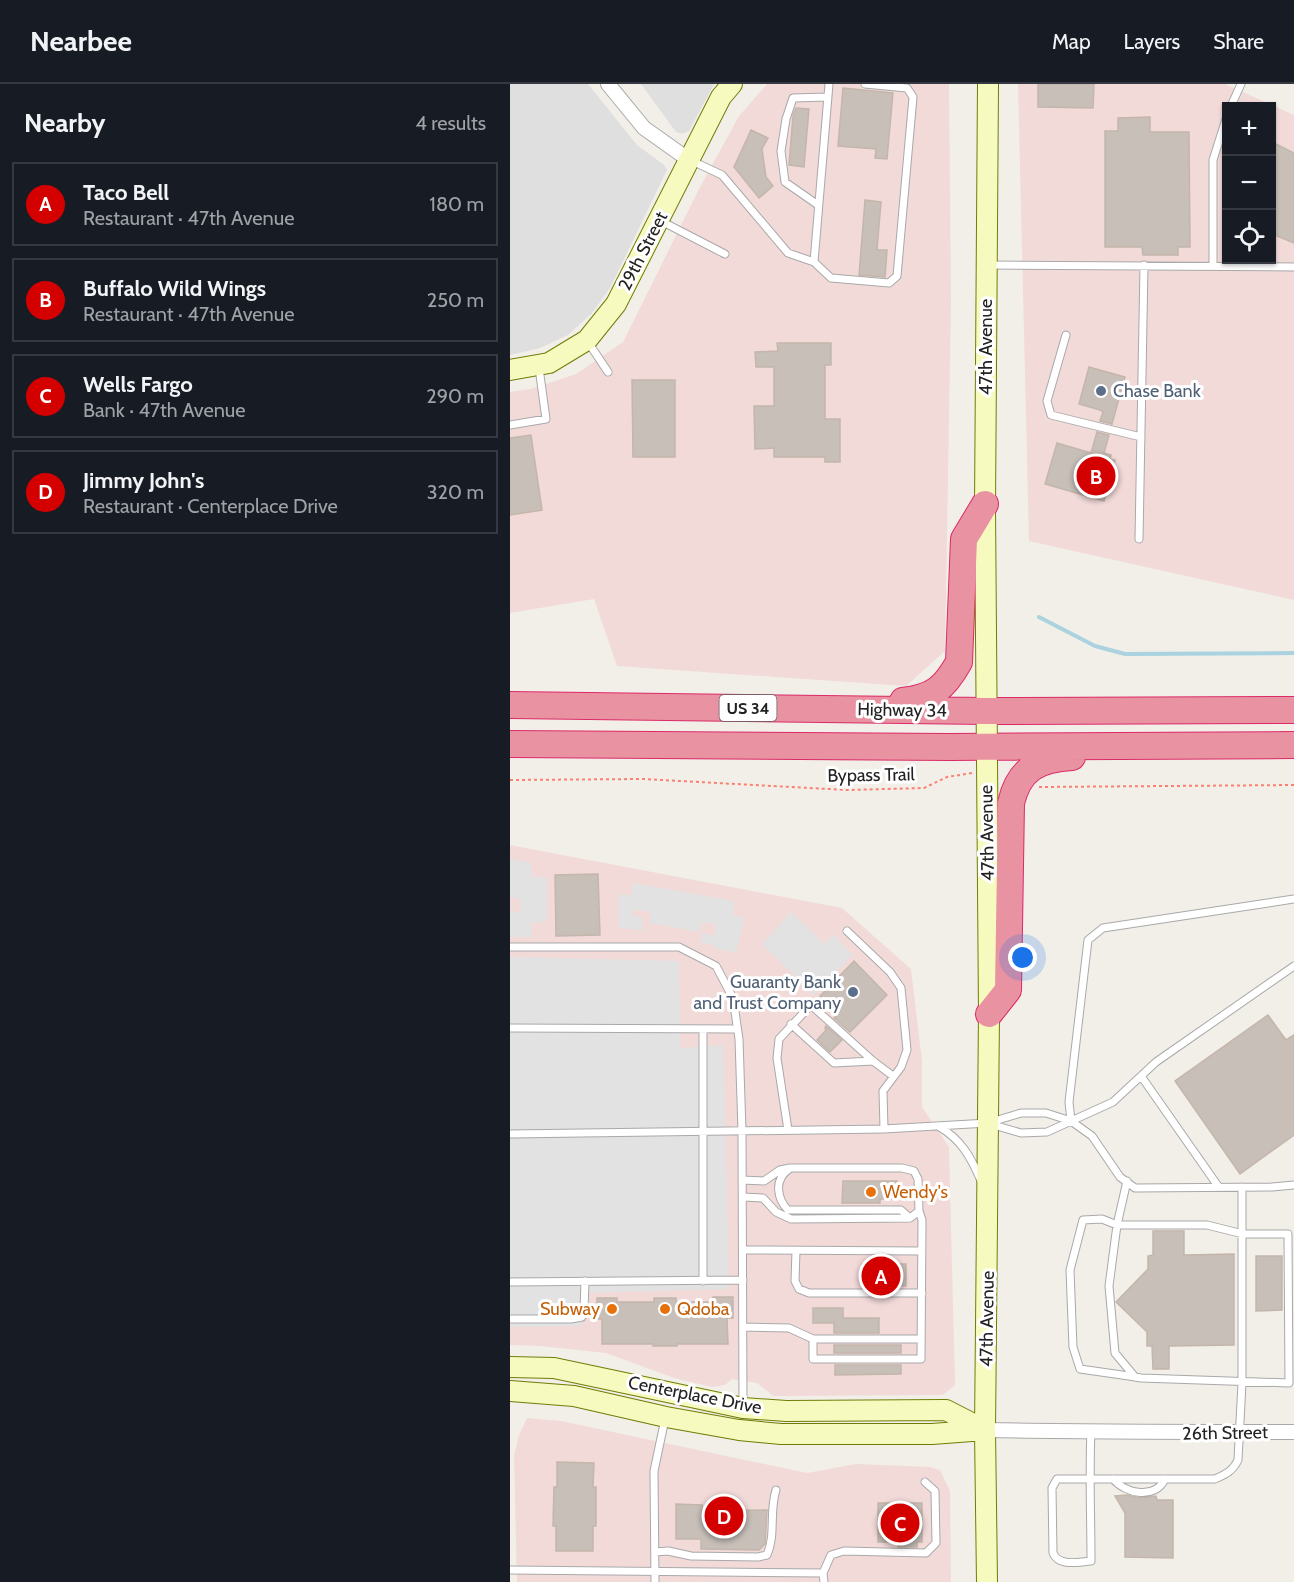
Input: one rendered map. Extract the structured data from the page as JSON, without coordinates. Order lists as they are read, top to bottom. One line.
{"streets":{"highway":["US 34","Highway 34"],"main road":["29th Street","47th Avenue","Centerplace Drive"],"street":["26th Street"],"path":["Bypass Trail"]},"crossings":[["47th Avenue","Highway 34"],["47th Avenue","Bypass Trail"],["47th Avenue","Centerplace Drive"],["Highway 34","Bypass Trail"],["Centerplace Drive","26th Street"]],"places":["Chase Bank","Guaranty Bank and Trust Company","Wendy's","Subway","Qdoba"],"page":{"header":"Nearbee","nav":["Map","Layers","Share"],"heading":["Nearby","4 results"],"map_buttons":["+","−"],"list":[{"mark":"A","name":"Taco Bell","note":"Restaurant · 47th Avenue","value":"180 m"},{"mark":"B","name":"Buffalo Wild Wings","note":"Restaurant · 47th Avenue","value":"250 m"},{"mark":"C","name":"Wells Fargo","note":"Bank · 47th Avenue","value":"290 m"},{"mark":"D","name":"Jimmy John's","note":"Restaurant · Centerplace Drive","value":"320 m"}],"pins":["B","A","D","C"]}}
